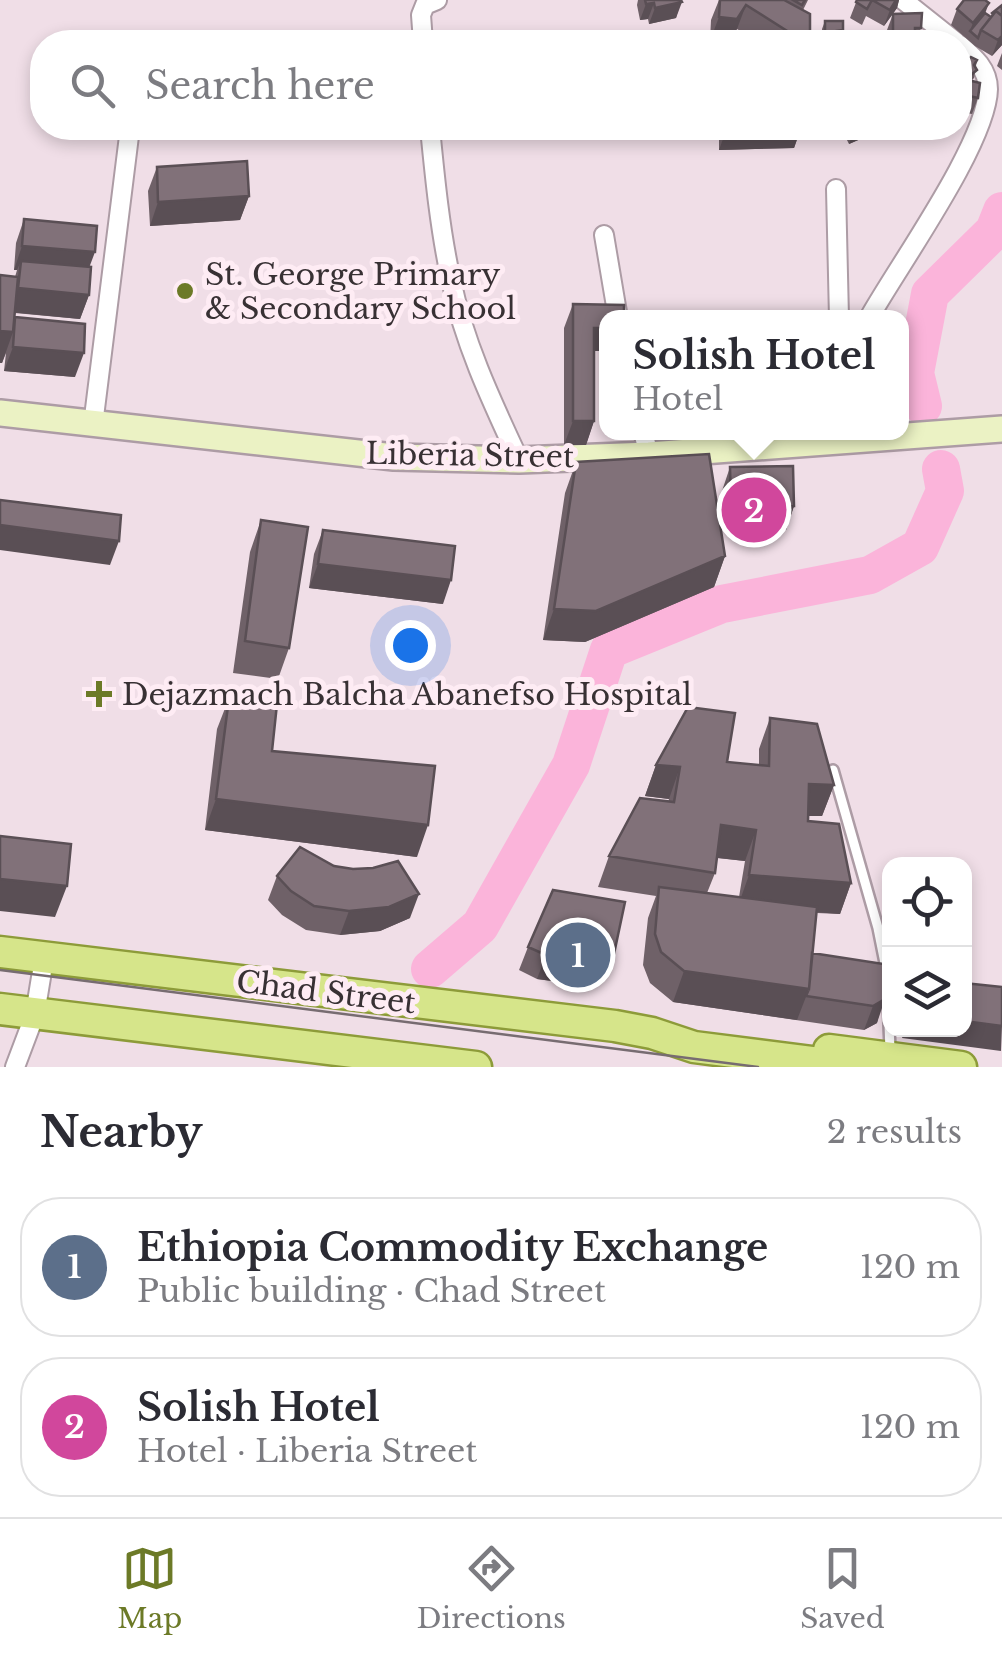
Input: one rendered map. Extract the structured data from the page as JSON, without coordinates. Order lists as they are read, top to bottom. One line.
{"streets":{"main road":["Chad Street"],"street":["Liberia Street"]},"places":{"other":["St. George Primary & Secondary School"],"health":["Dejazmach Balcha Abanefso Hospital"]},"page":{"search":"Search here","popup":["Solish Hotel","Hotel"],"pins":["2","1"],"heading":["Nearby","2 results"],"list":[{"mark":"1","name":"Ethiopia Commodity Exchange","note":"Public building · Chad Street","value":"120 m"},{"mark":"2","name":"Solish Hotel","note":"Hotel · Liberia Street","value":"120 m"}],"nav":["Map","Directions","Saved"]}}
